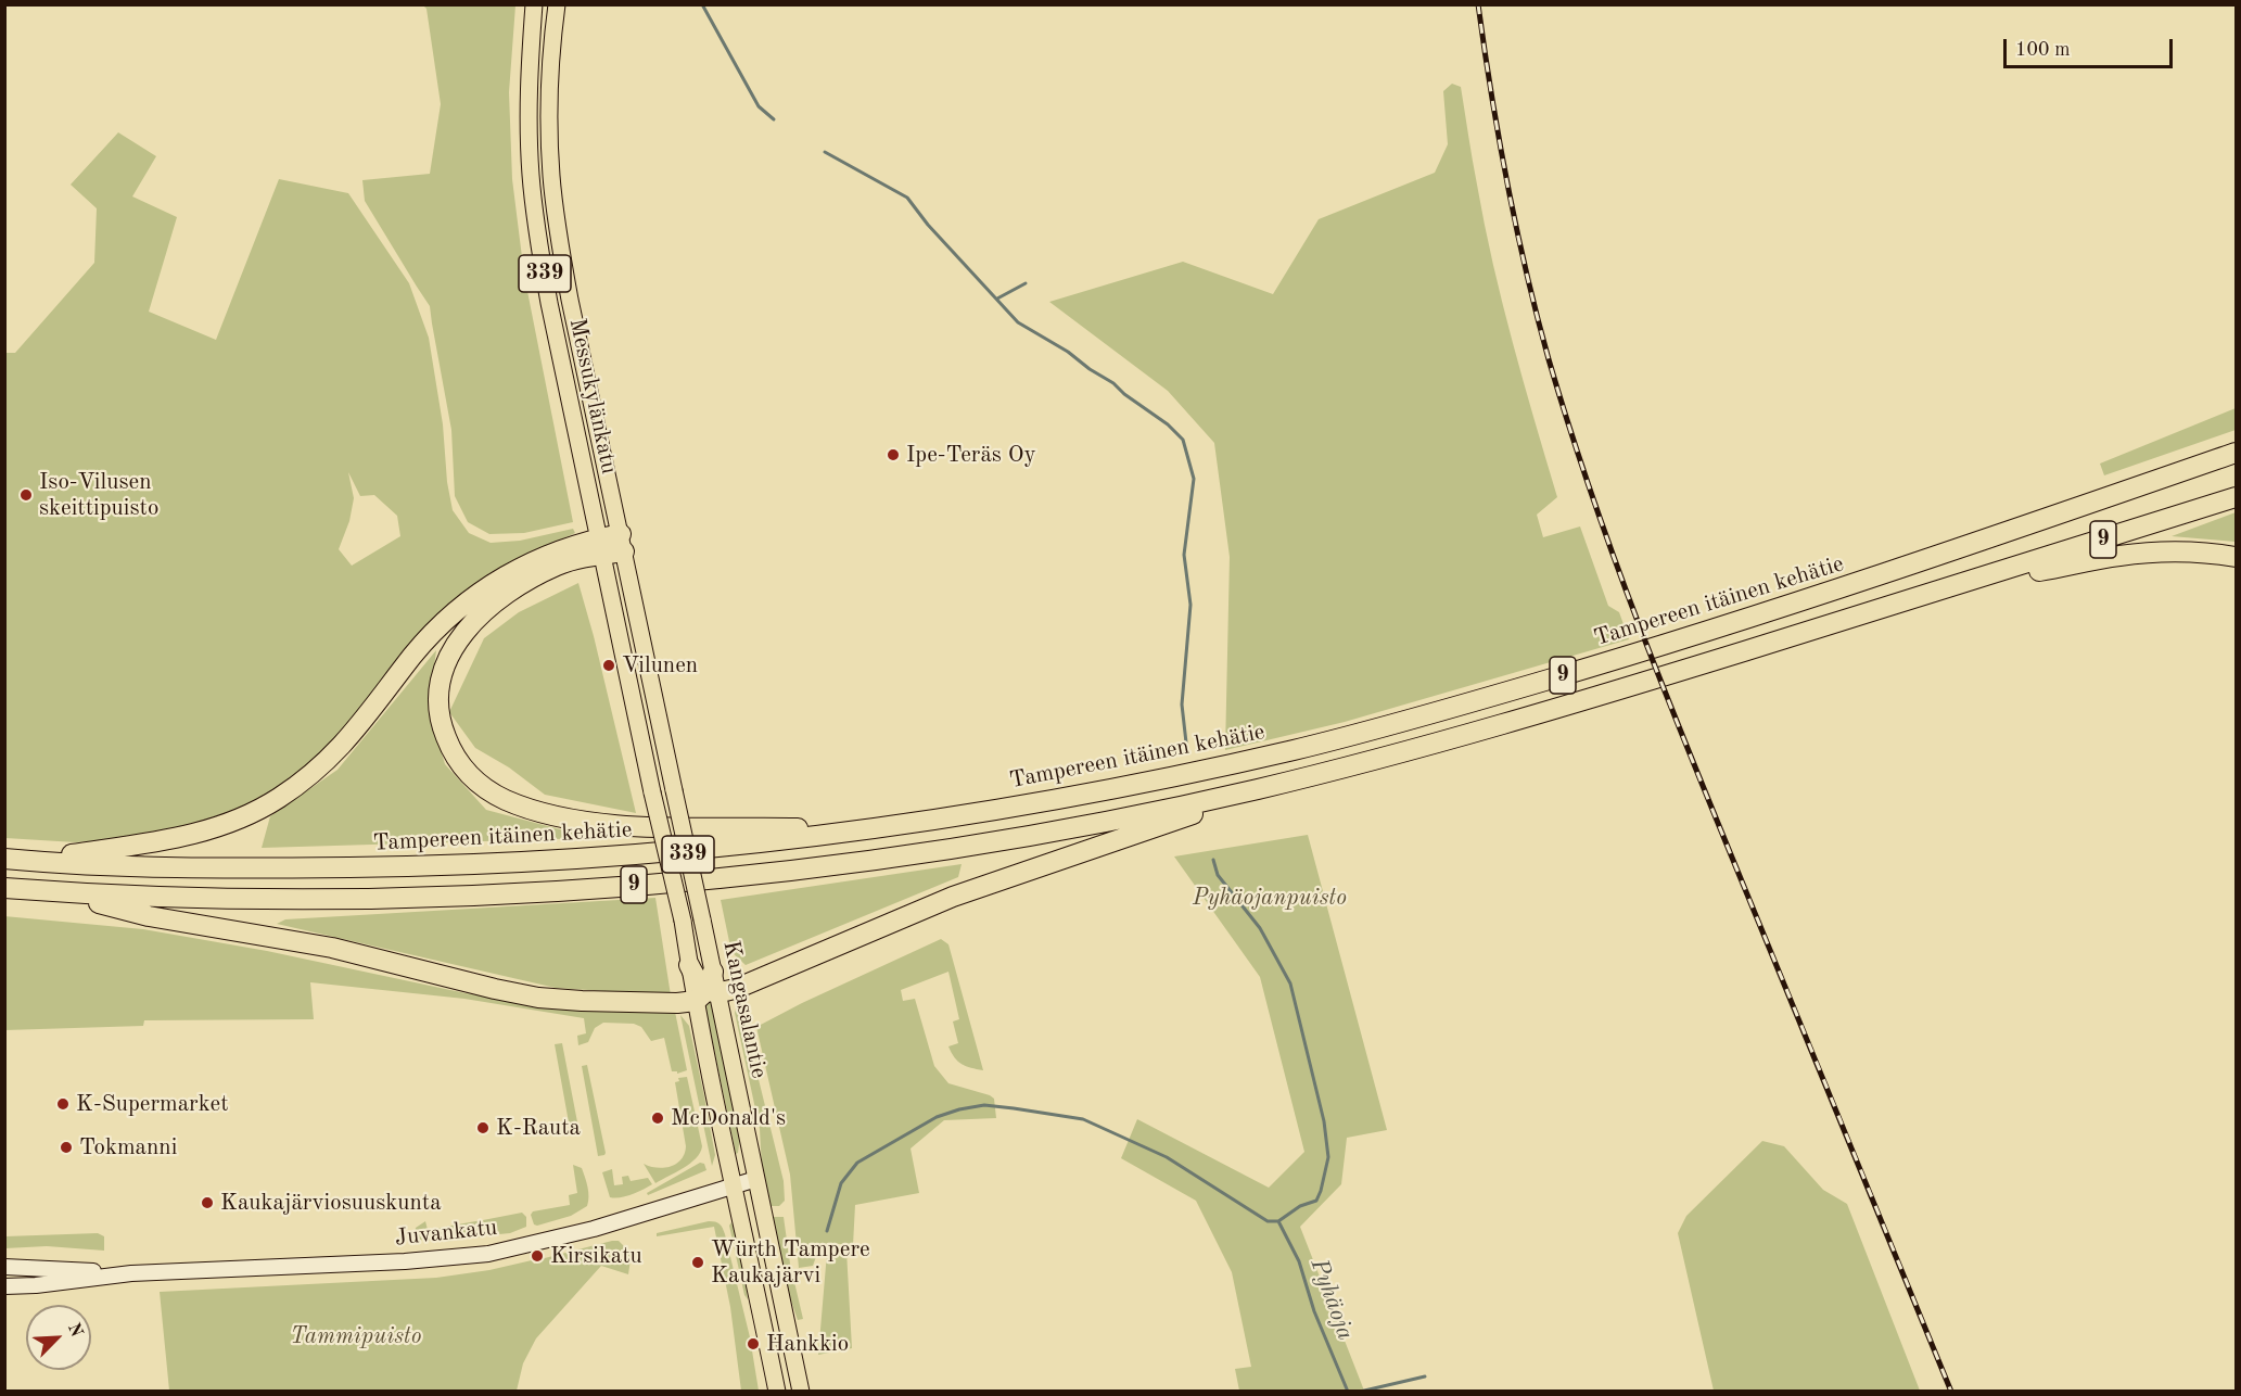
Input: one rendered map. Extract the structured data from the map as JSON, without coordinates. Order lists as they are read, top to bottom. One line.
{"streets":{"highway":["9","Tampereen itäinen kehätie"],"main road":["339","Messukylänkatu","Kangasalantie","Juvankatu"]},"crossings":[["Messukylänkatu","Kangasalantie"],["Kangasalantie","Juvankatu"]],"water":["Pyhäoja"],"parks":["Pyhäojanpuisto","Tammipuisto"],"places":["Ipe-Teräs Oy","Iso-Vilusen skeittipuisto","Vilunen","K-Supermarket","McDonald's","K-Rauta","Tokmanni","Kaukajärviosuuskunta","Kirsikatu","Würth Tampere Kaukajärvi","Hankkio"],"scale_bar":"100 m","north":"top right"}
